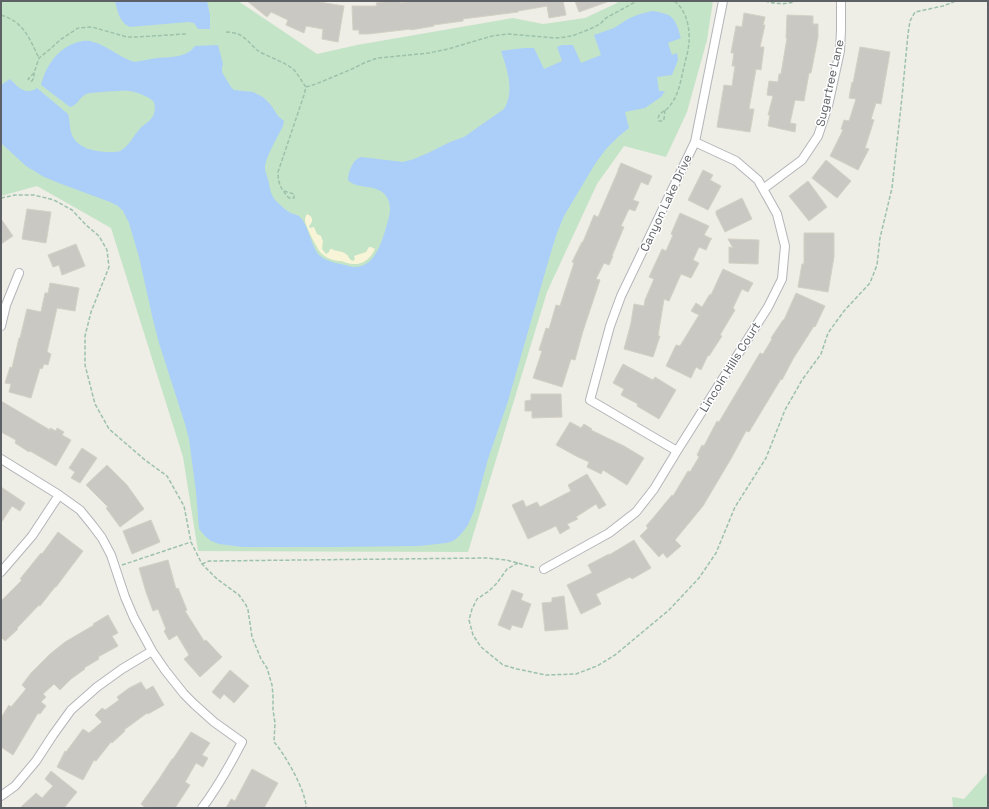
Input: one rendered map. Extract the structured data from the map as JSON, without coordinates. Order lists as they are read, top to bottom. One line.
{"streets":{"street":["Sugartree Lane","Canyon Lake Drive","Lincoln Hills Court"]},"crossings":[["Sugartree Lane","Lincoln Hills Court"],["Canyon Lake Drive","Lincoln Hills Court"]]}
